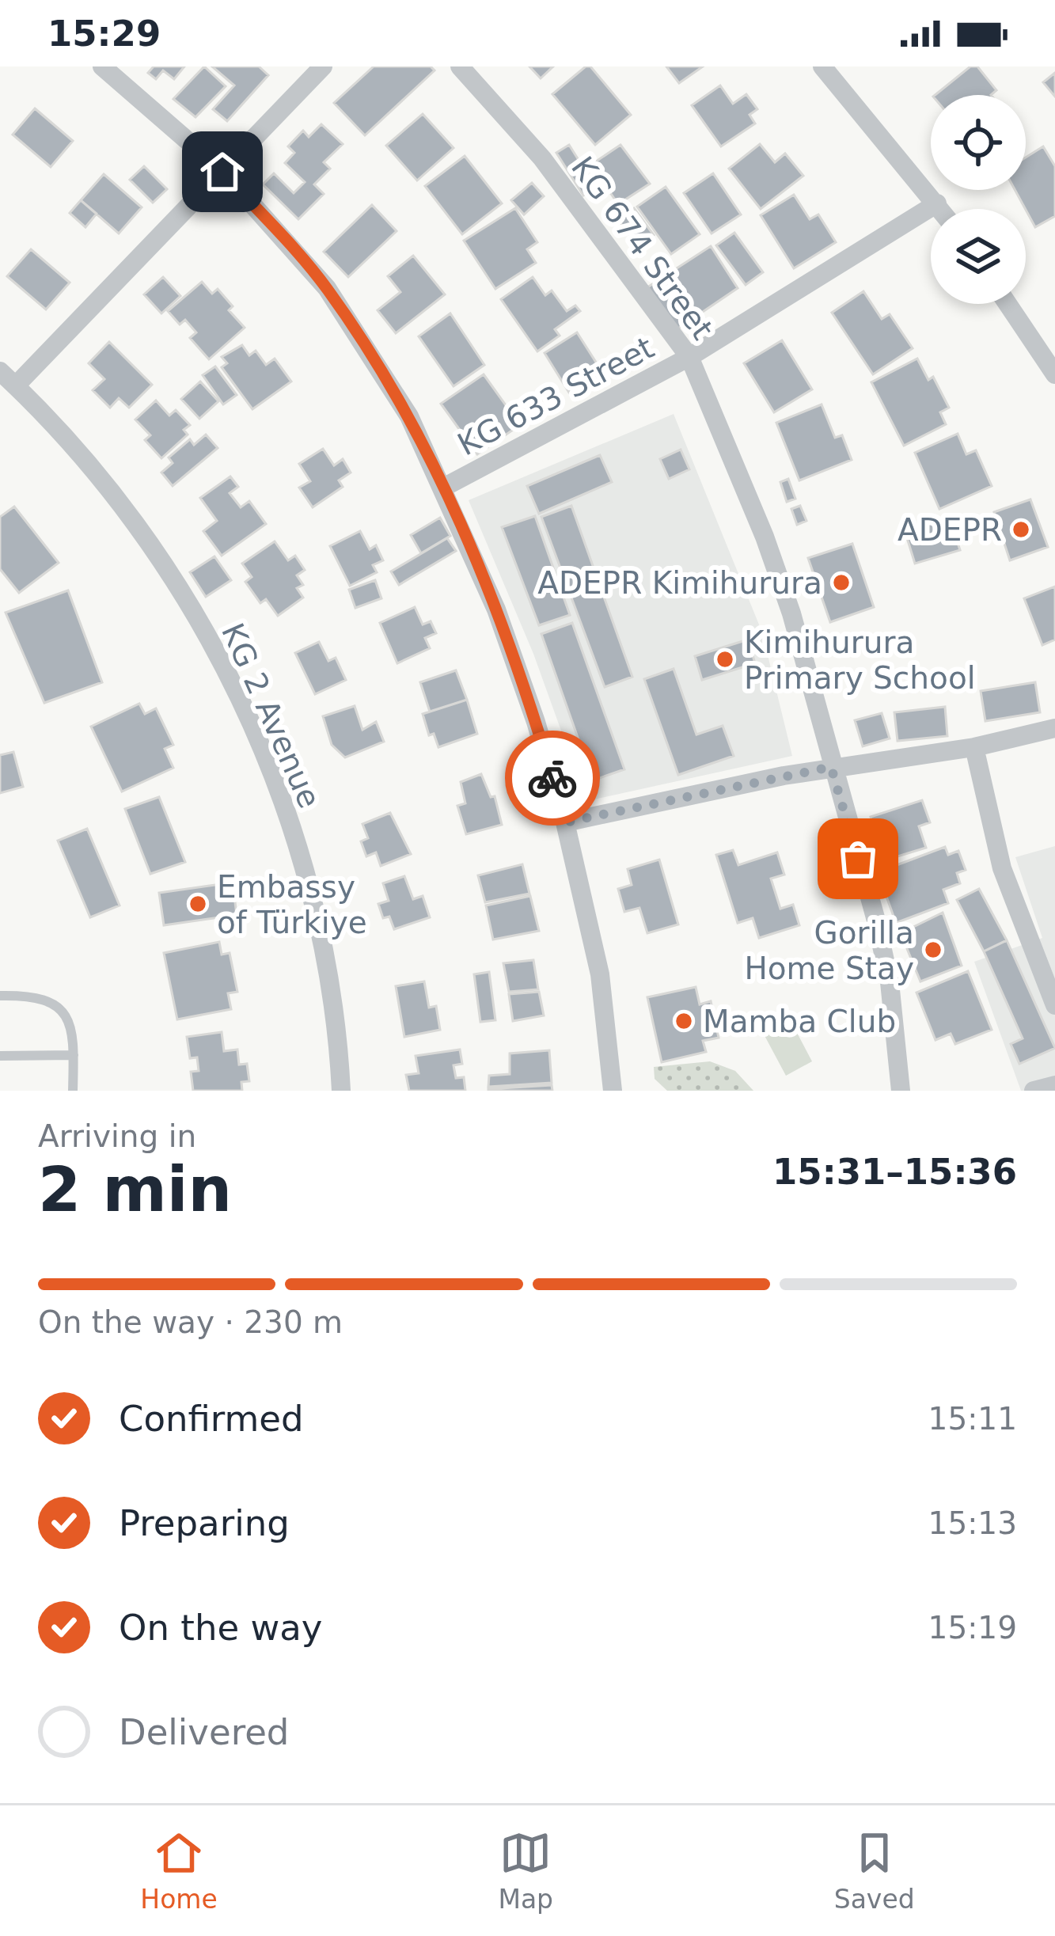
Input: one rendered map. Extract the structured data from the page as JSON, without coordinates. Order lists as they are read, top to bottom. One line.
{"streets":{"street":["KG 674 Street","KG 633 Street","KG 2 Avenue"]},"crossings":[["KG 674 Street","KG 633 Street"]],"places":["ADEPR","ADEPR Kimihurura","Kimihurura Primary School","Embassy of Türkiye","Gorilla Home Stay","Mamba Club"],"page":{"status":"15:29","heading":["2 min","Arriving in","15:31–15:36"],"bar":"On the way · 230 m","list":[["Confirmed","15:11"],["Preparing","15:13"],["On the way","15:19"],"Delivered"],"tabs":["Home","Map","Saved"]}}
